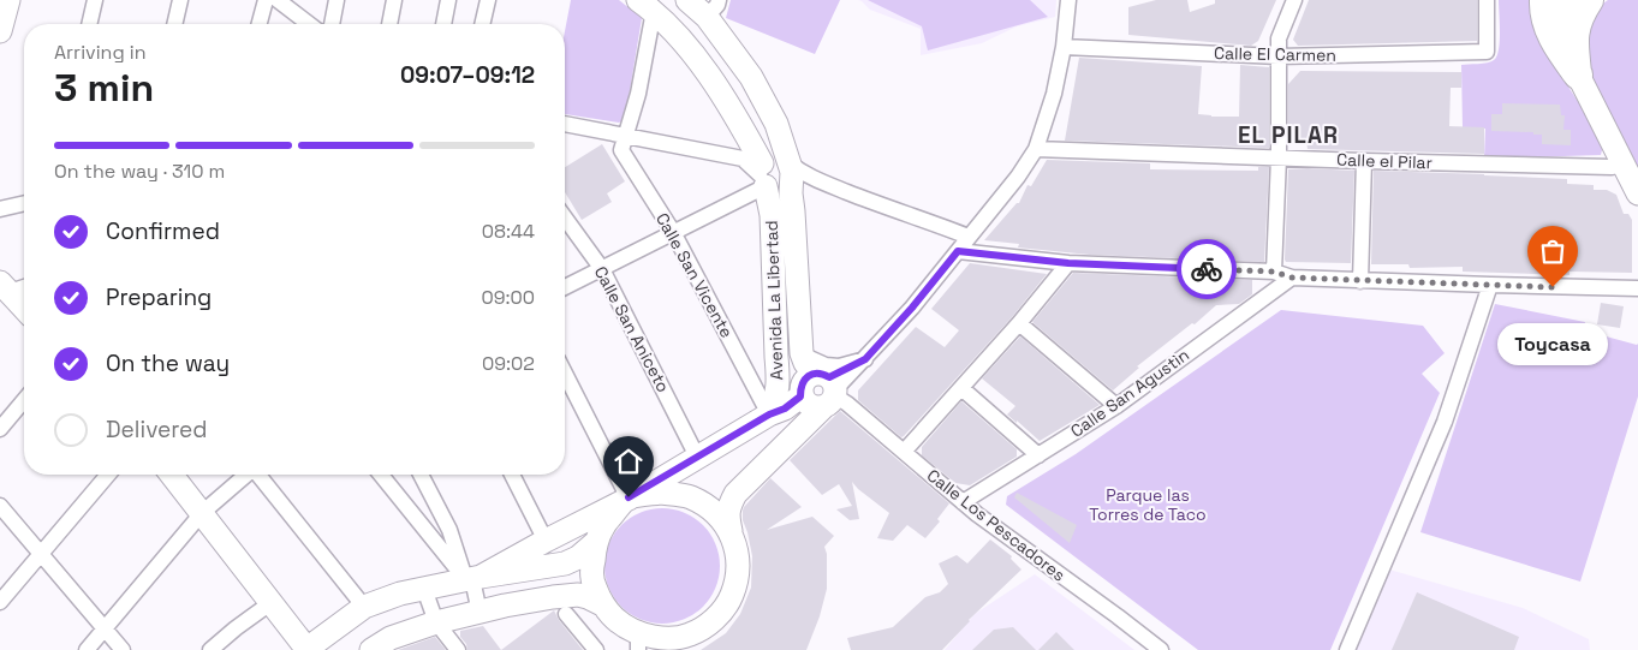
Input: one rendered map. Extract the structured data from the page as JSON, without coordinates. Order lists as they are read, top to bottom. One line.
{"streets":{"street":["Calle El Carmen","Calle el Pilar","Calle San Vicente","Avenida La Libertad","Calle San Aniceto","Calle San Agustìn","Calle Los Pescadores"]},"crossings":[["Calle San Vicente","Avenida La Libertad"],["Avenida La Libertad","Calle Los Pescadores"],["Calle San Agustìn","Calle Los Pescadores"]],"districts":["EL PILAR"],"parks":["Parque las Torres de Taco"],"places":["Toycasa"],"page":{"heading":["3 min","Arriving in","09:07–09:12"],"bar":"On the way · 310 m","list":[["Confirmed","08:44"],["Preparing","09:00"],["On the way","09:02"],"Delivered"],"bubble":"Toycasa"}}
